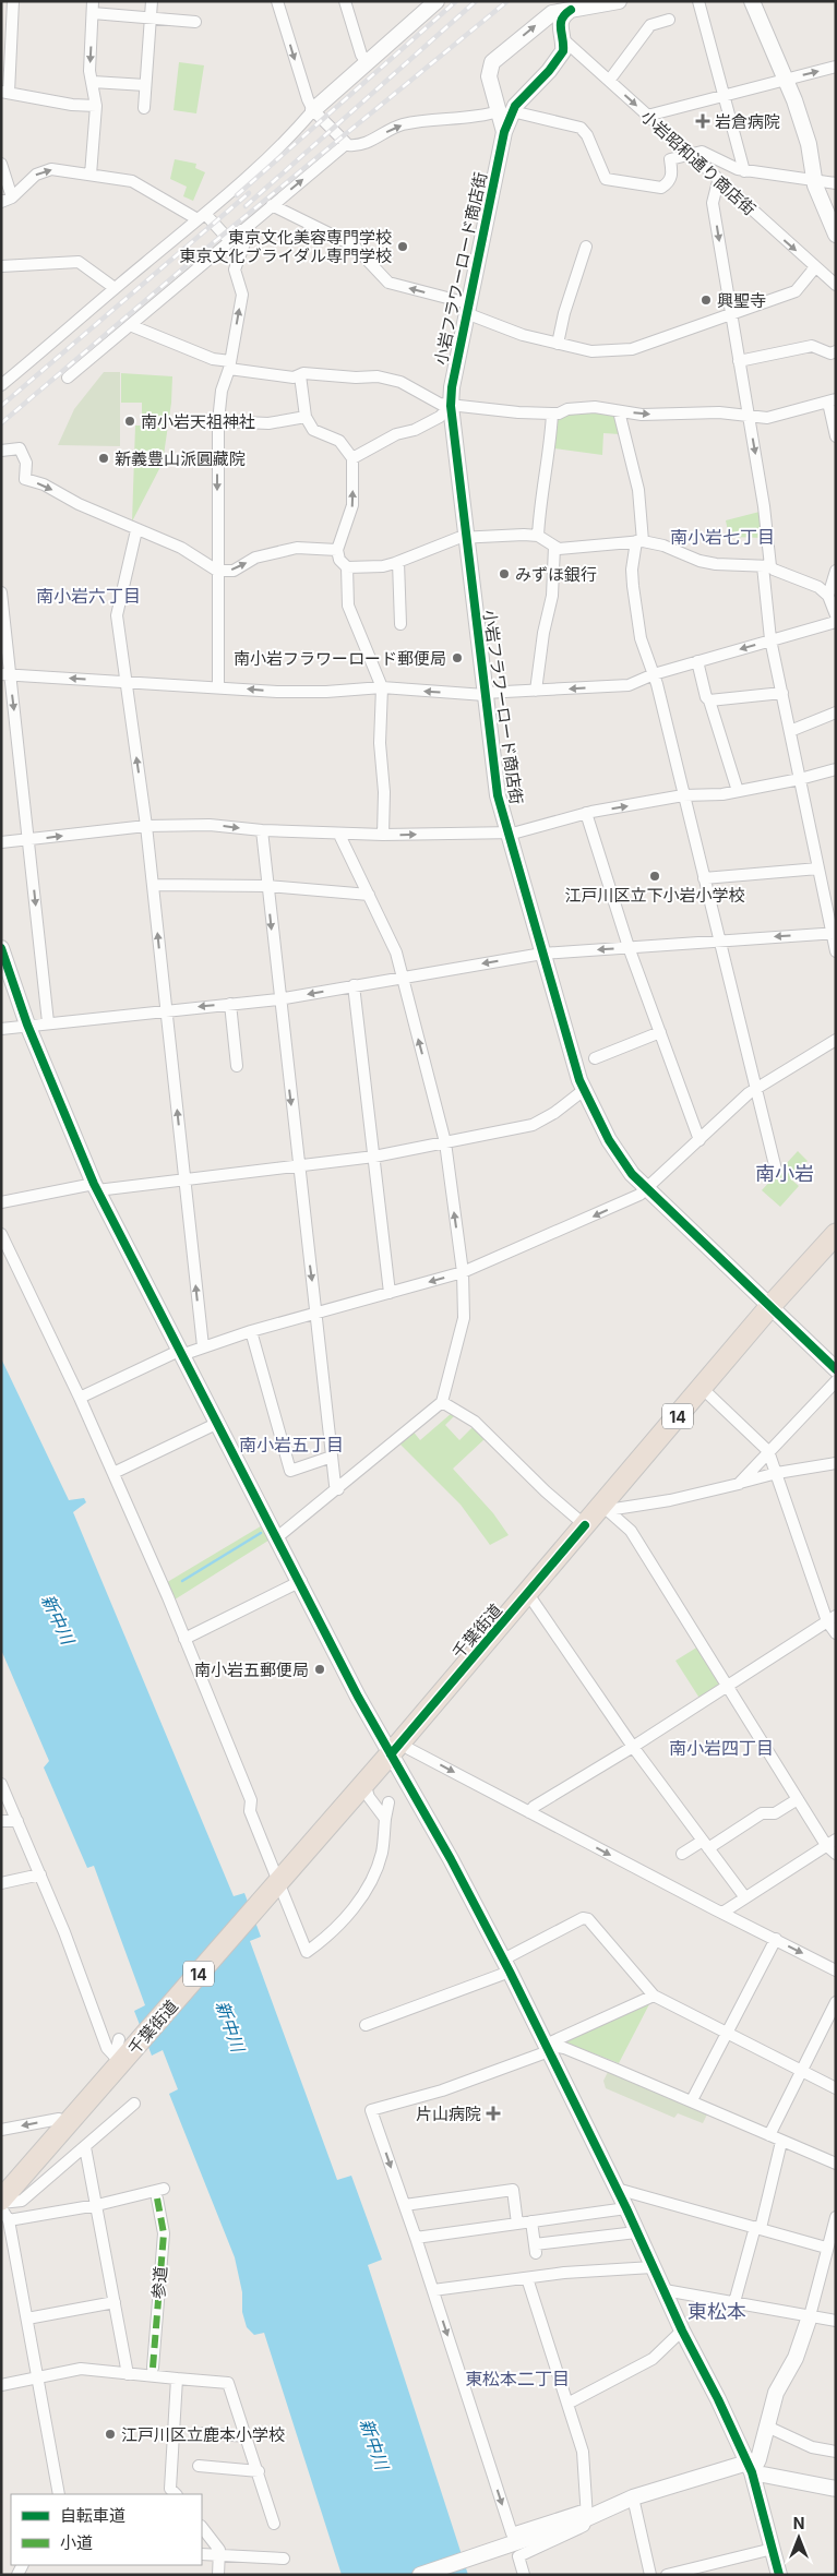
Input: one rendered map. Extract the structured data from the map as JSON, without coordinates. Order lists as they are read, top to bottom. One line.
{"streets":{"highway":["14","千葉街道"],"street":["小岩昭和通り商店街","小岩フラワーロード商店街","参道"]},"crossings":[["小岩フラワーロード商店街","千葉街道"]],"one_way":["小岩昭和通り商店街"],"districts":["南小岩七丁目","南小岩六丁目","南小岩","南小岩五丁目","南小岩四丁目","東松本","東松本二丁目"],"water":["新中川"],"places":{"health":["岩倉病院","片山病院"],"other":["東京文化美容専門学校 東京文化ブライダル専門学校","興聖寺","南小岩天祖神社","新義豊山派圓藏院","みずほ銀行","南小岩フラワーロード郵便局","江戸川区立下小岩小学校","南小岩五郵便局","江戸川区立鹿本小学校"]},"legend":["自転車道","小道"],"north":"top"}
